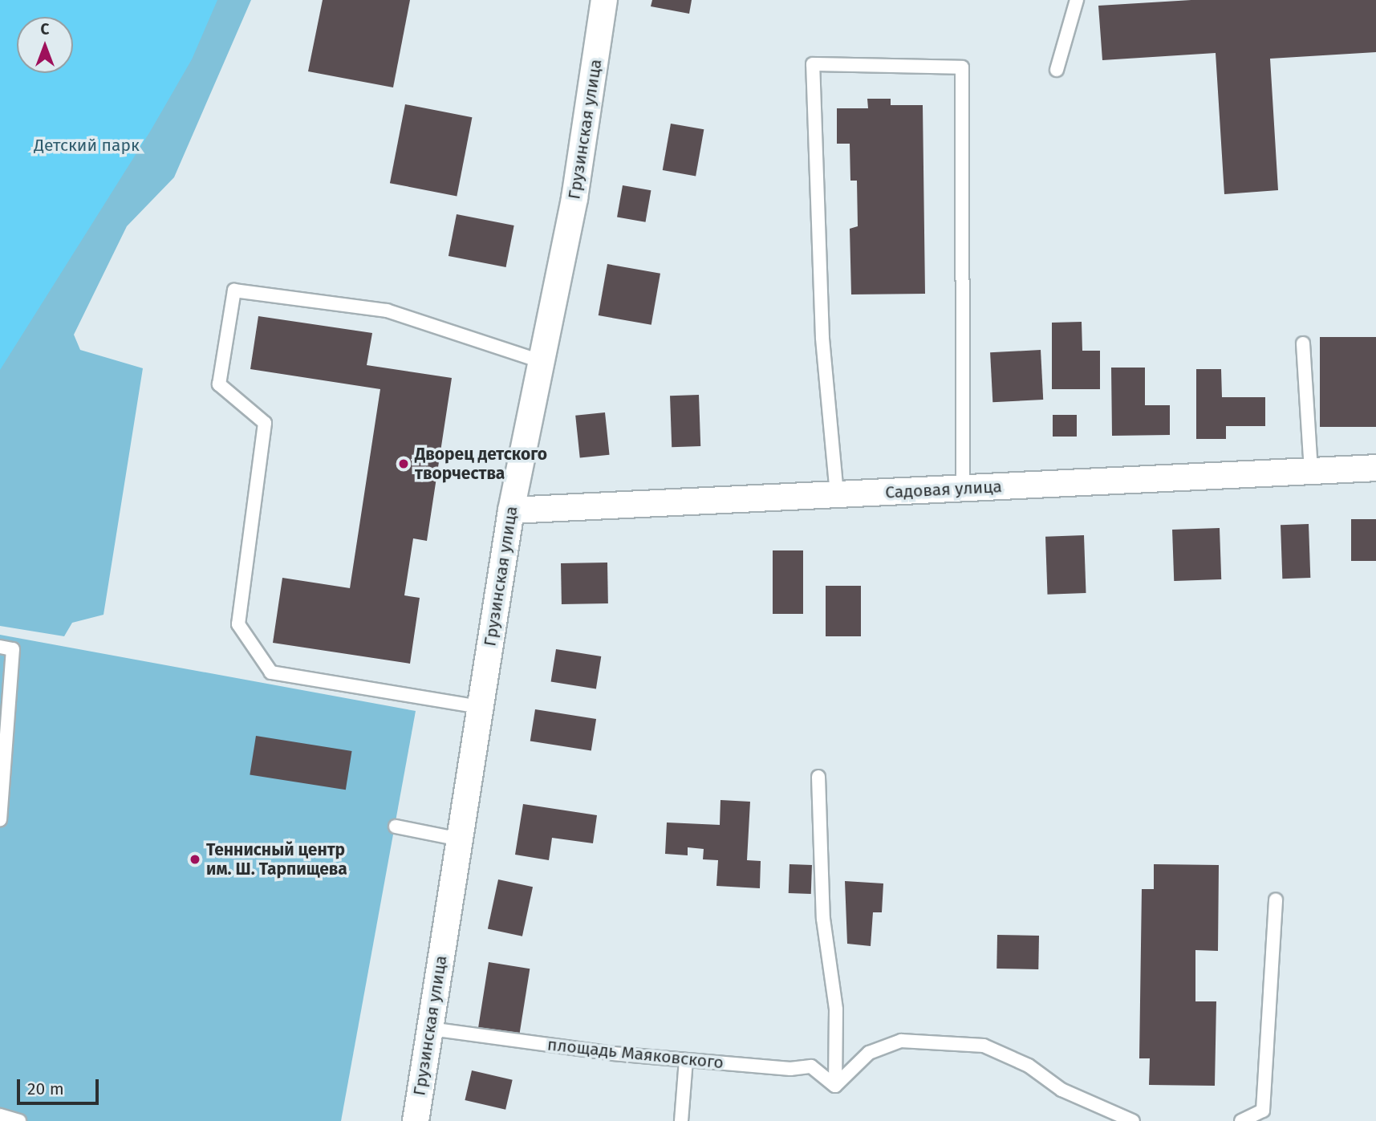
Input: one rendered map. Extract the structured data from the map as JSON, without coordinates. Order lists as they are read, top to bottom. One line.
{"streets":{"street":["Грузинская улица","Садовая улица"],"lane":["площадь Маяковского"]},"crossings":[["Грузинская улица","Садовая улица"],["Грузинская улица","площадь Маяковского"]],"parks":["Детский парк"],"places":["Дворец детского творчества","Теннисный центр им. Ш. Тарпищева"],"scale_bar":"20 m","north":"top"}
